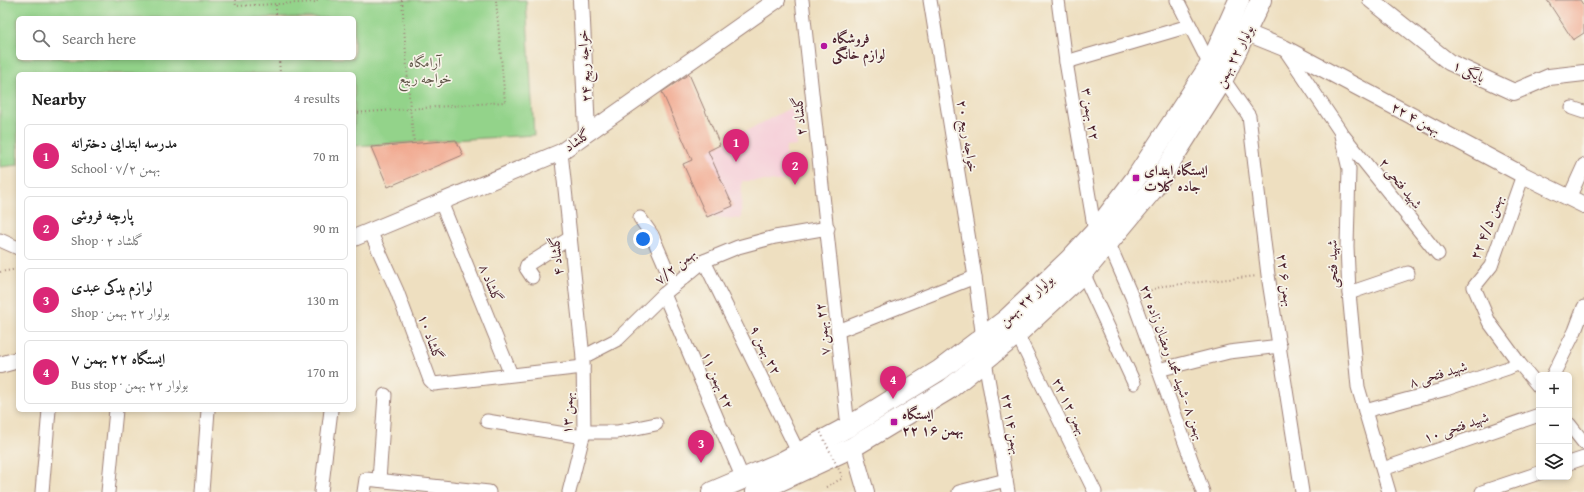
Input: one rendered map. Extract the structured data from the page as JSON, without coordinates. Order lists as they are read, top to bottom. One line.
{"streets":{"main road":["بولوار ۲۲ بهمن"],"street":["خواجه ربیع ۲۴","بایگی ۱","٢٢ بهمن ۳","گلشاد ۲","۲۲ بهمن ۴","خواجه ربیع ۲۰","گلشاد","شهید فتحی ۲","۲۲ بهمن ۴/۵","گلشاد ۴","شهید فتحی","بهمن ۷/۲","۲۲ بهمن ۶","گلشاد ۸","٢٢ بهمن ٧","گلشاد ۱۰","٢٢ بهمن ۹","۲۲ بهمن ۸ - شهید محمد رمضان زاده","شهید فتحی ۸","٢٢ بهمن ١١","۲۲ بهمن ۱۲","بهمن ۱۳","۲۲ بهمن ۱۴","شهید فتحی ۱۰"]},"crossings":[["بولوار ۲۲ بهمن","٢٢ بهمن ۳"],["بولوار ۲۲ بهمن","۲۲ بهمن ۴"],["بولوار ۲۲ بهمن","خواجه ربیع ۲۰"],["بولوار ۲۲ بهمن","۲۲ بهمن ۶"],["بولوار ۲۲ بهمن","٢٢ بهمن ٧"],["بولوار ۲۲ بهمن","٢٢ بهمن ۹"],["بولوار ۲۲ بهمن","۲۲ بهمن ۸ - شهید محمد رمضان زاده"],["بولوار ۲۲ بهمن","٢٢ بهمن ١١"],["بولوار ۲۲ بهمن","۲۲ بهمن ۱۲"],["بولوار ۲۲ بهمن","۲۲ بهمن ۱۴"],["خواجه ربیع ۲۴","گلشاد"],["٢٢ بهمن ۳","۲۲ بهمن ۸ - شهید محمد رمضان زاده"],["گلشاد ۲","بهمن ۷/۲"],["گلشاد ۲","٢٢ بهمن ٧"],["۲۲ بهمن ۴","۲۲ بهمن ۴/۵"],["۲۲ بهمن ۴","شهید فتحی"],["گلشاد","گلشاد ۴"],["گلشاد","گلشاد ۸"],["گلشاد","گلشاد ۱۰"],["شهید فتحی ۲","شهید فتحی"],["۲۲ بهمن ۴/۵","شهید فتحی ۸"],["گلشاد ۴","بهمن ۷/۲"],["گلشاد ۴","بهمن ۱۳"],["شهید فتحی","شهید فتحی ۸"],["شهید فتحی","شهید فتحی ۱۰"],["بهمن ۷/۲","٢٢ بهمن ٧"],["بهمن ۷/۲","٢٢ بهمن ۹"],["بهمن ۷/۲","٢٢ بهمن ١١"],["بهمن ۷/۲","بهمن ۱۳"],["گلشاد ۸","گلشاد ۱۰"]],"parks":["آرامگاه خواجه ربیع"],"places":{"other":["فروشگاه لوازم خانگی"],"transit":["ایستگاه ابتدای جاده کلات","ایستگاه ۲۲ بهمن ۱۶"]},"page":{"search":"Search here","heading":["Nearby","4 results"],"list":[{"mark":"1","name":"مدرسه ابتدایی دخترانه","note":"School · بهمن ۷/۲","value":"70 m"},{"mark":"2","name":"پارچه فروشی","note":"Shop · گلشاد ۲","value":"90 m"},{"mark":"3","name":"لوازم یدکی عبدی","note":"Shop · بولوار ۲۲ بهمن","value":"130 m"},{"mark":"4","name":"ایستگاه ۲۲ بهمن ۷","note":"Bus stop · بولوار ۲۲ بهمن","value":"170 m"}],"pins":["1","2","4","3"],"map_buttons":["+","−"]}}
